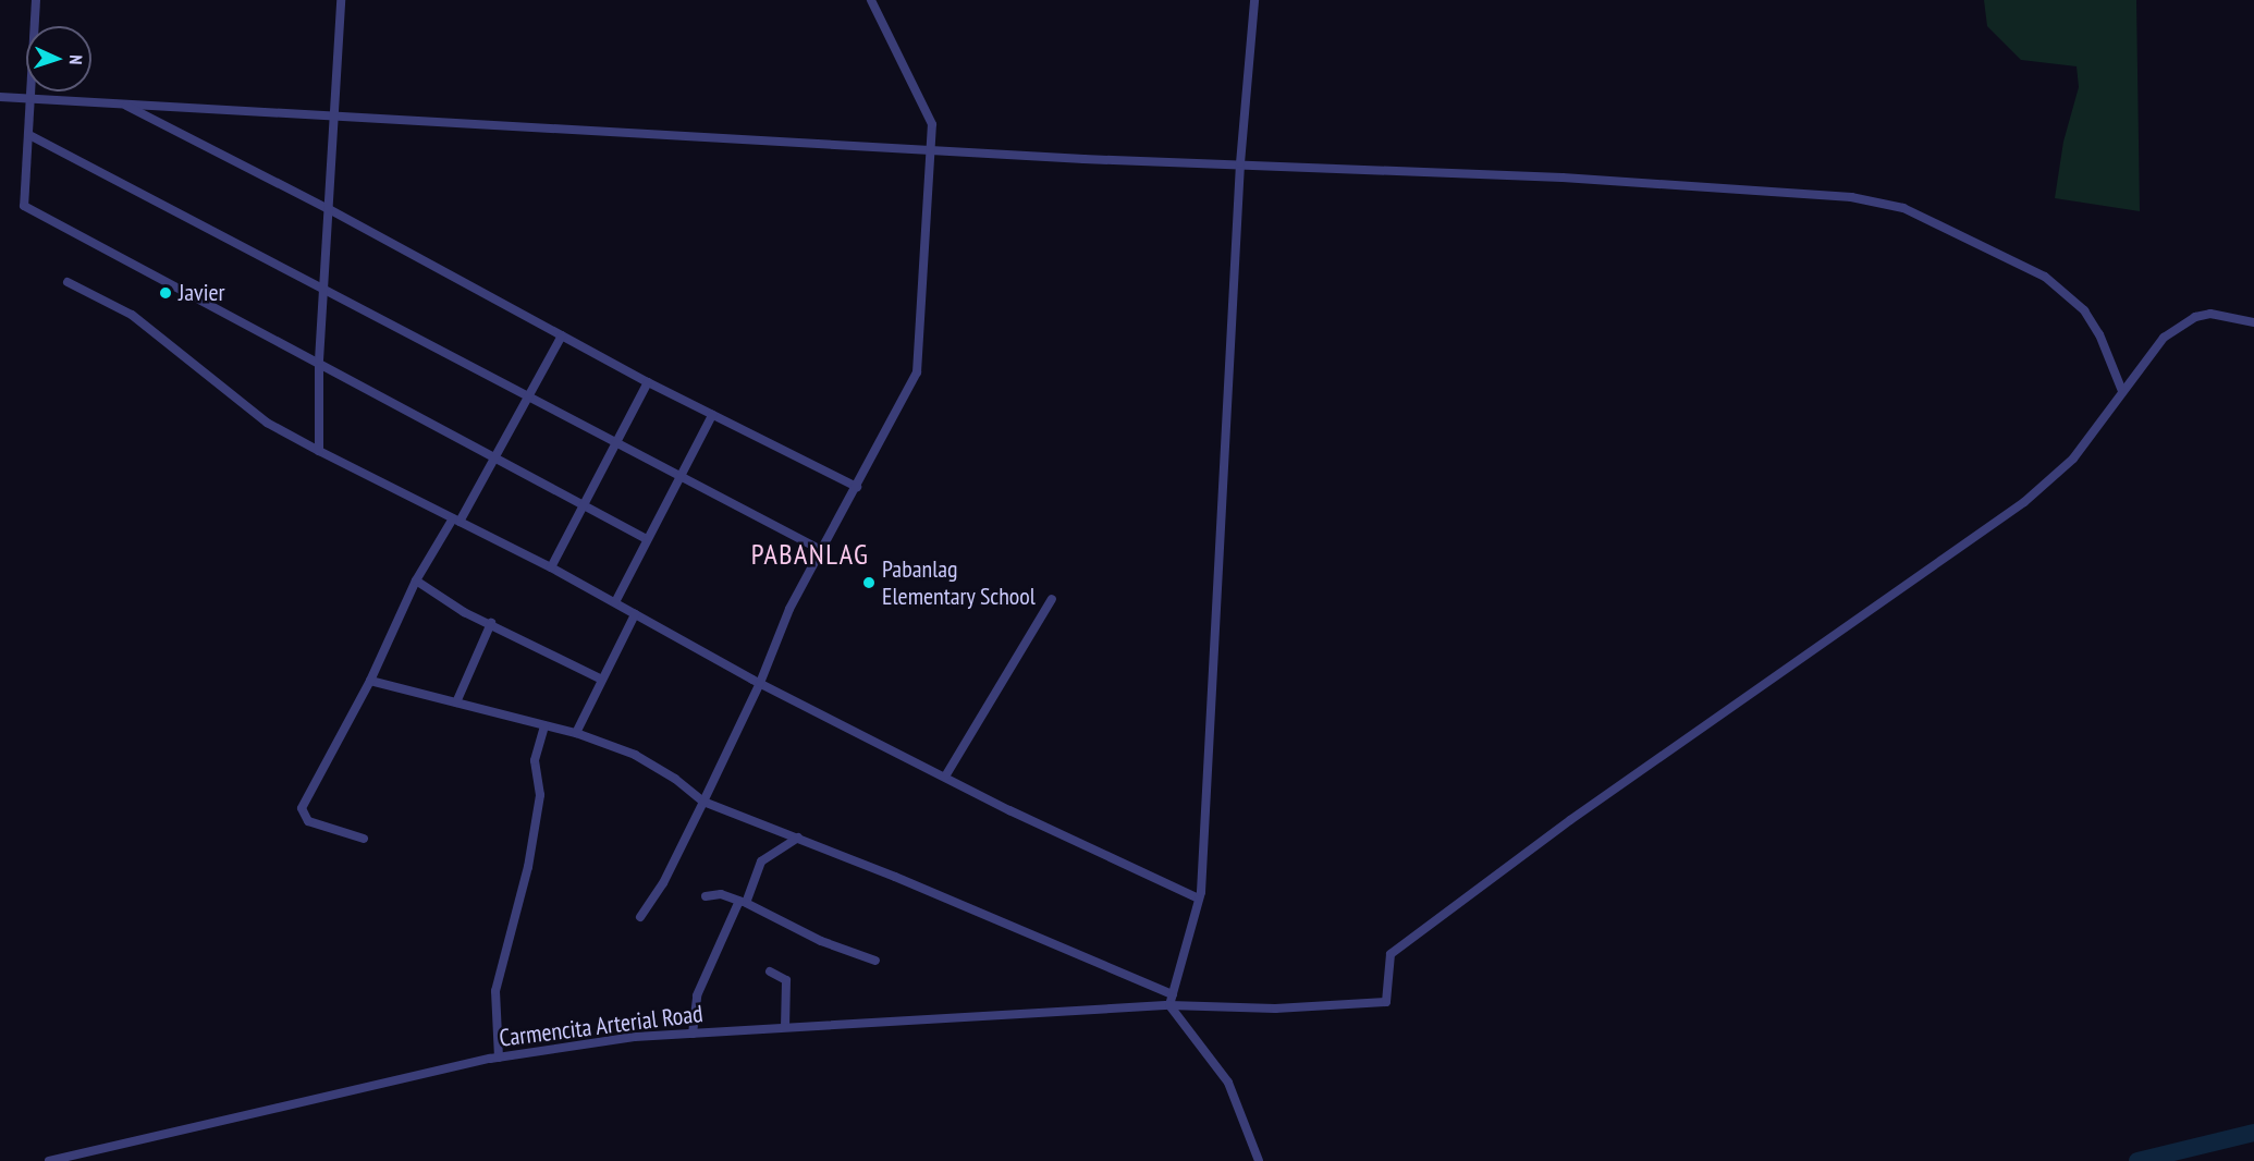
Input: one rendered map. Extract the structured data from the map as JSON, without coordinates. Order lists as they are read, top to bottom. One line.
{"streets":{"street":["Carmencita Arterial Road"]},"districts":["PABANLAG"],"places":["Javier","Pabanlag Elementary School"],"north":"right"}
